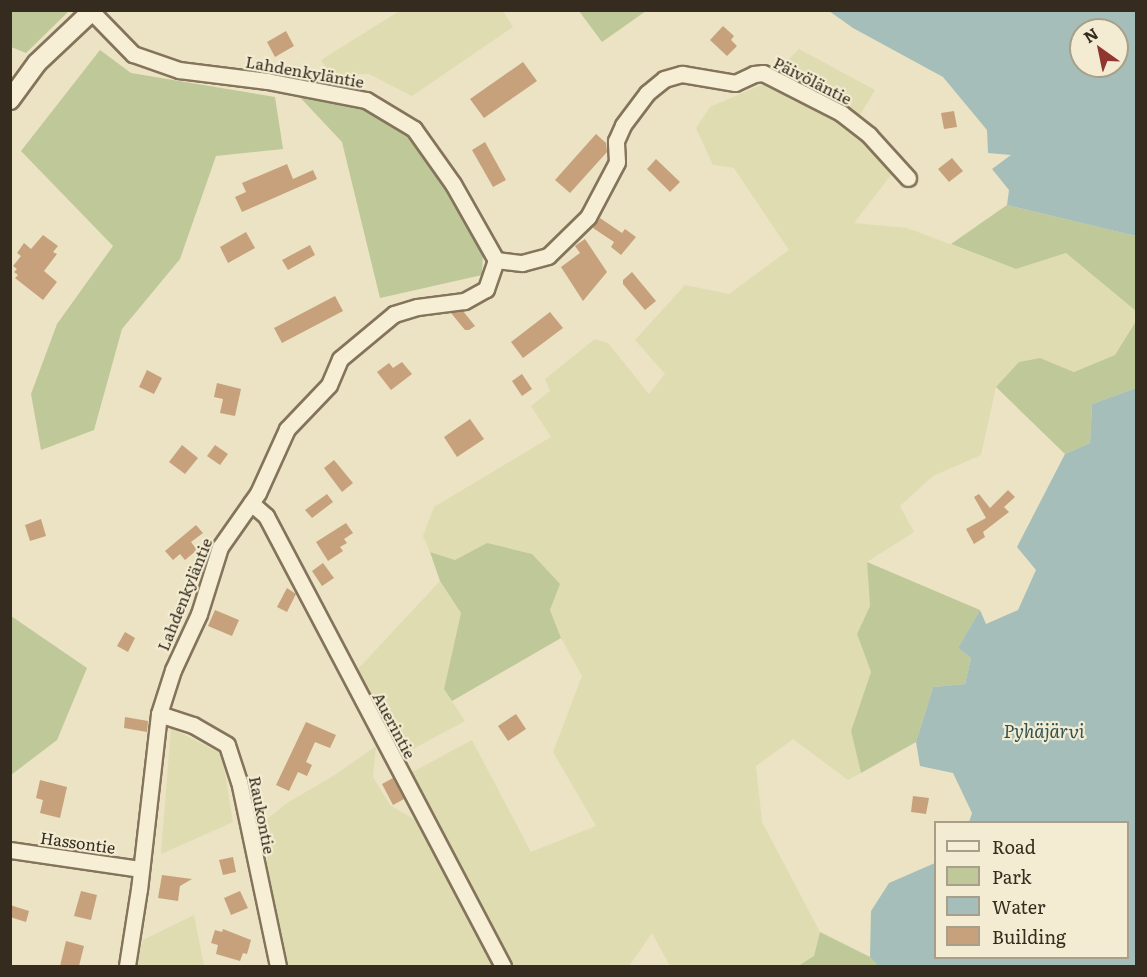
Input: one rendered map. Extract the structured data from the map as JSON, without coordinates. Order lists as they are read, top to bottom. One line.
{"streets":{"street":["Lahdenkyläntie","Päivöläntie","Auerintie","Raukontie","Hassontie"]},"crossings":[["Lahdenkyläntie","Päivöläntie"],["Lahdenkyläntie","Auerintie"],["Lahdenkyläntie","Raukontie"],["Lahdenkyläntie","Hassontie"]],"water":["Pyhäjärvi"],"legend":["Road","Park","Water","Building"],"north":"top left"}
